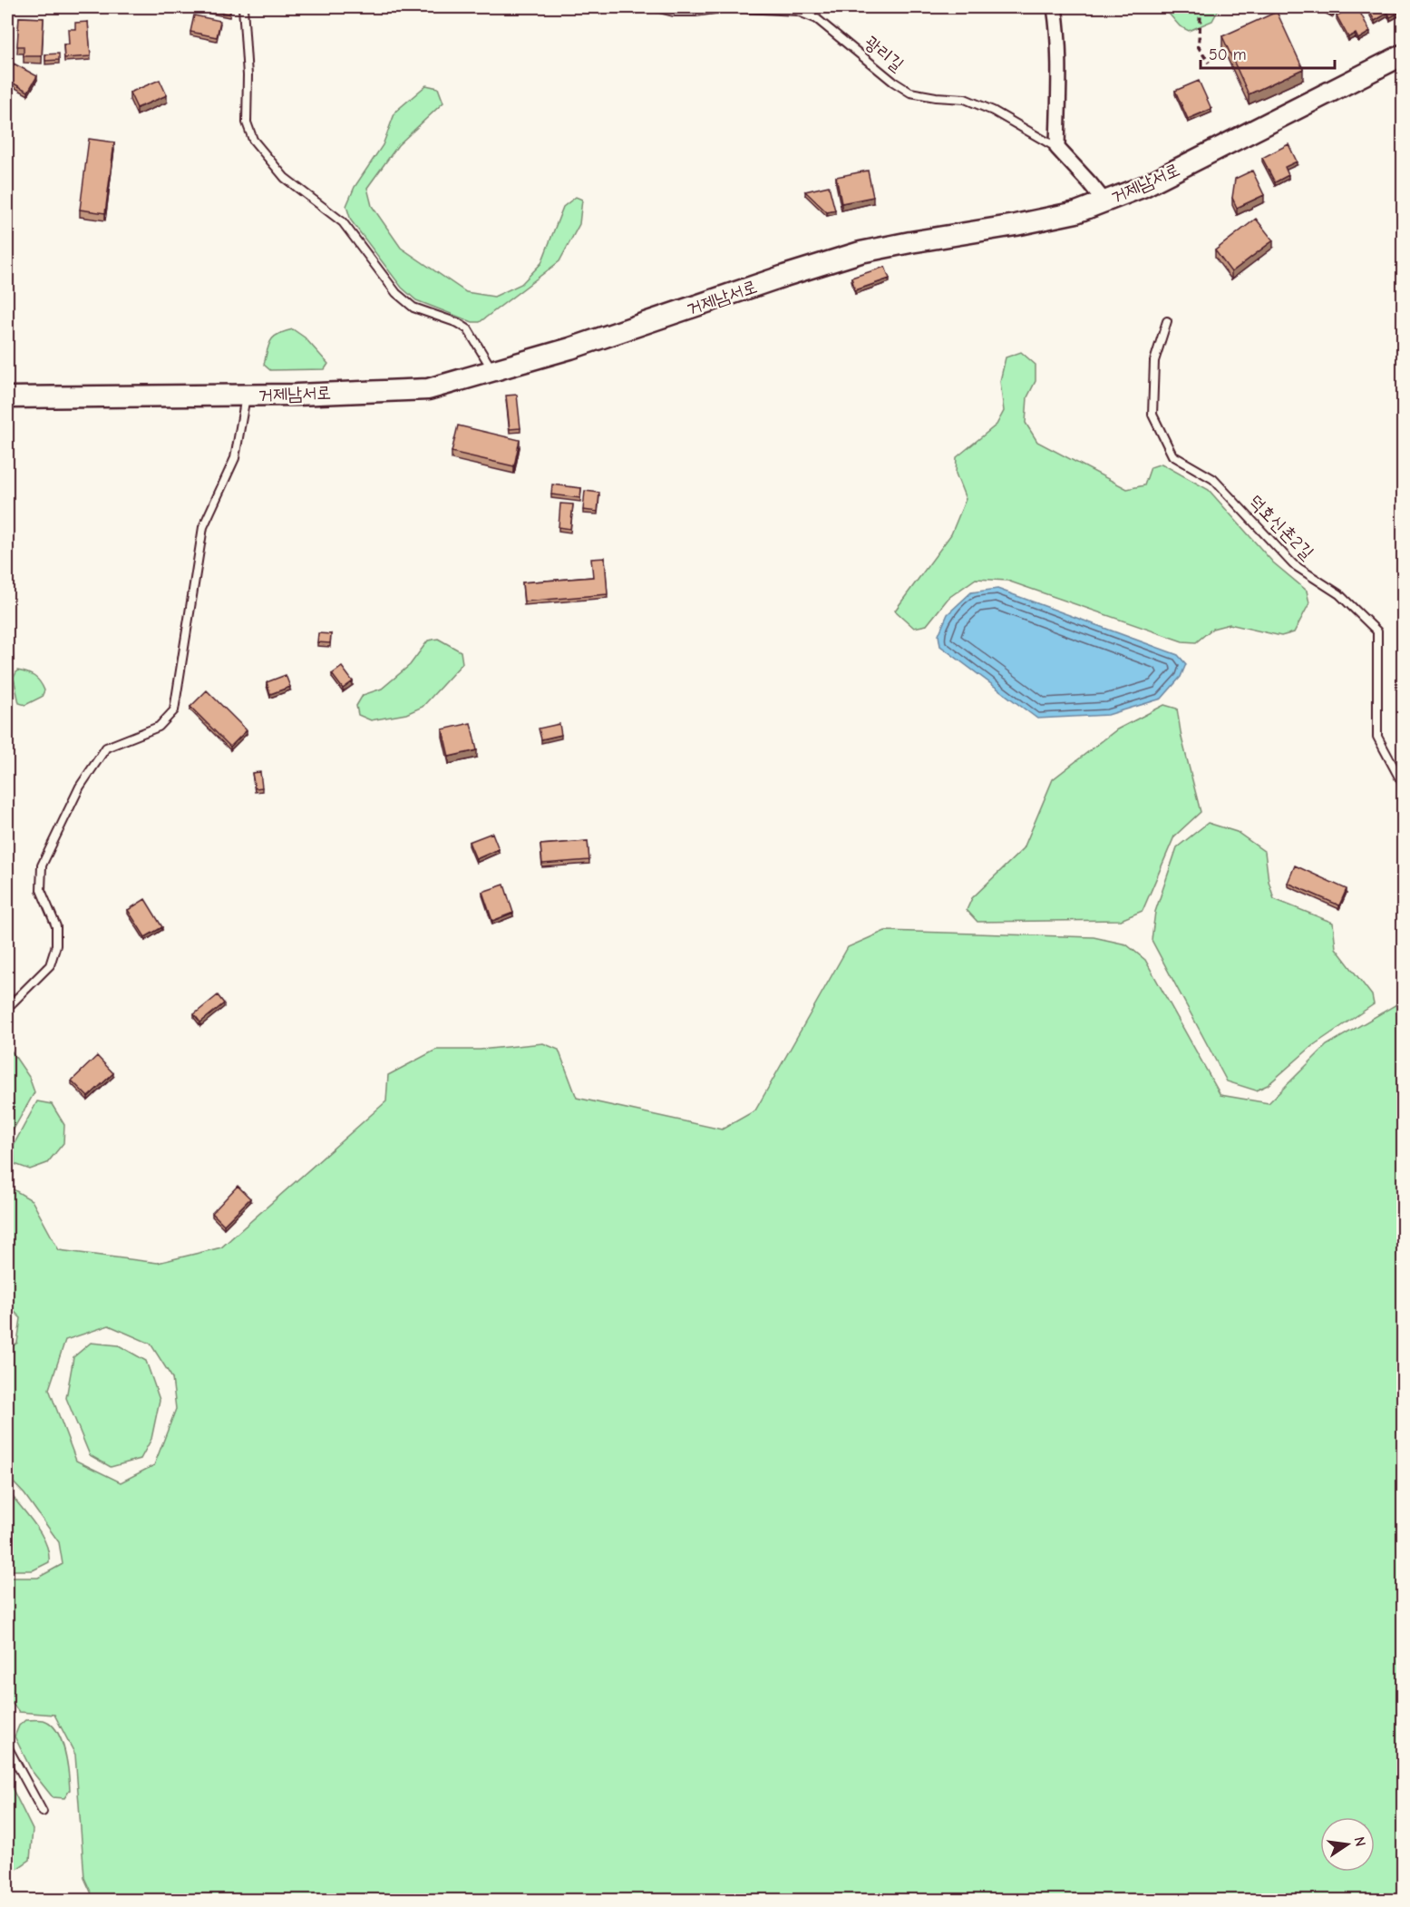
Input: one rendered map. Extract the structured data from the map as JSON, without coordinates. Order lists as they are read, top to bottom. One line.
{"streets":{"main road":["거제남서로"],"lane":["광리길","덕호신촌2길"]},"scale_bar":"50 m","north":"right"}
